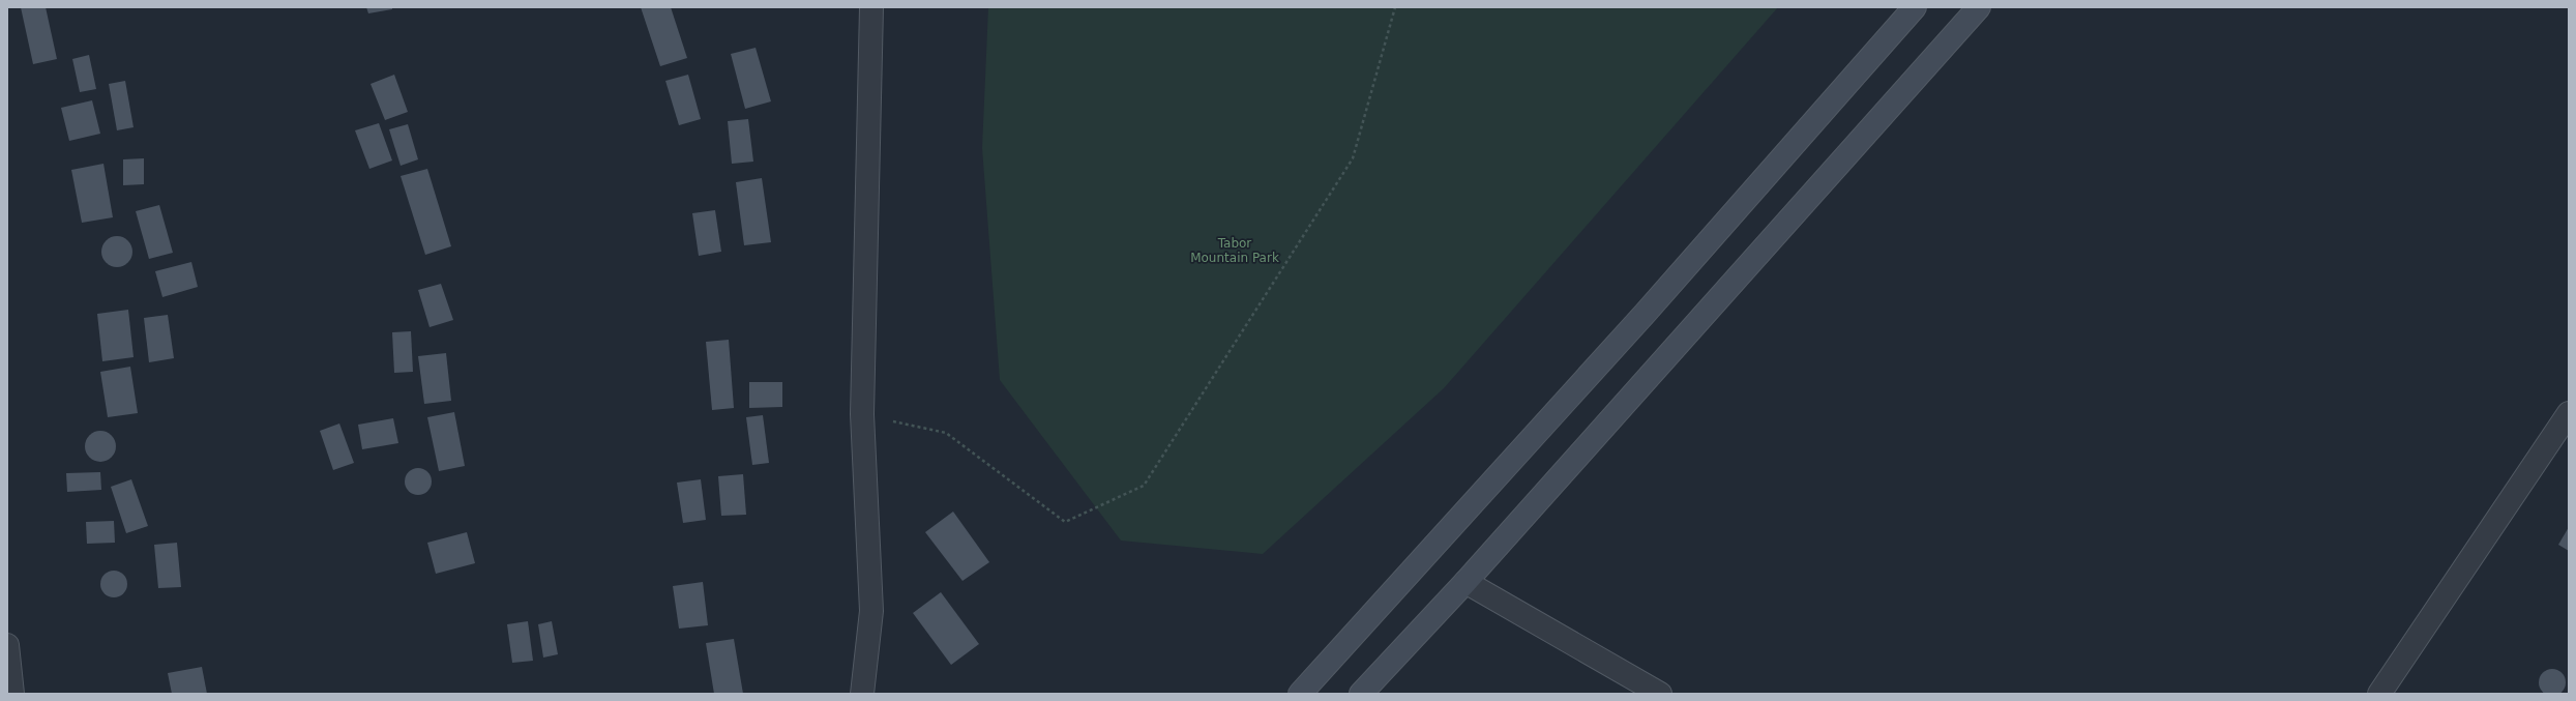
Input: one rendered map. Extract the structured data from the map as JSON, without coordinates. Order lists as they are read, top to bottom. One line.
{"parks":["Tabor Mountain Park"]}
